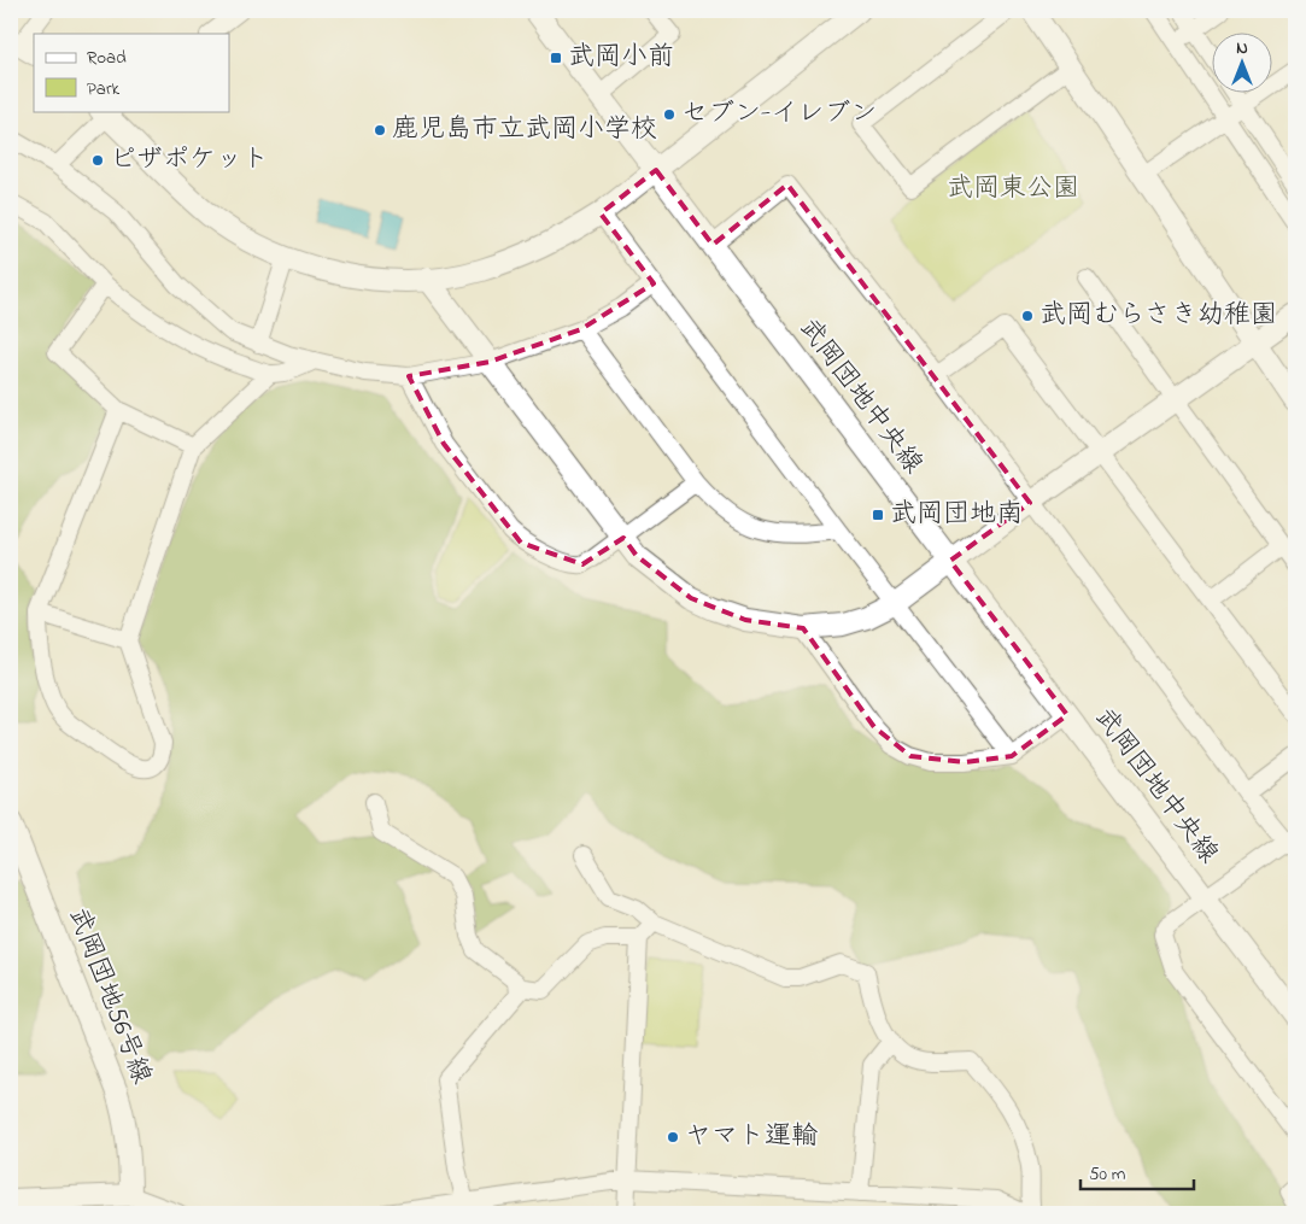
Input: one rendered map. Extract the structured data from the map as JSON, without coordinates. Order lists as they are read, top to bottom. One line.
{"streets":{"street":["武岡団地中央線","武岡団地56号線"]},"parks":["武岡東公園"],"places":{"transit":["武岡小前","武岡団地南"],"other":["セブン-イレブン","鹿児島市立武岡小学校","ピザポケット","武岡むらさき幼稚園","ヤマト運輸"]},"legend":["Road","Park"],"scale_bar":"50 m","north":"top"}
